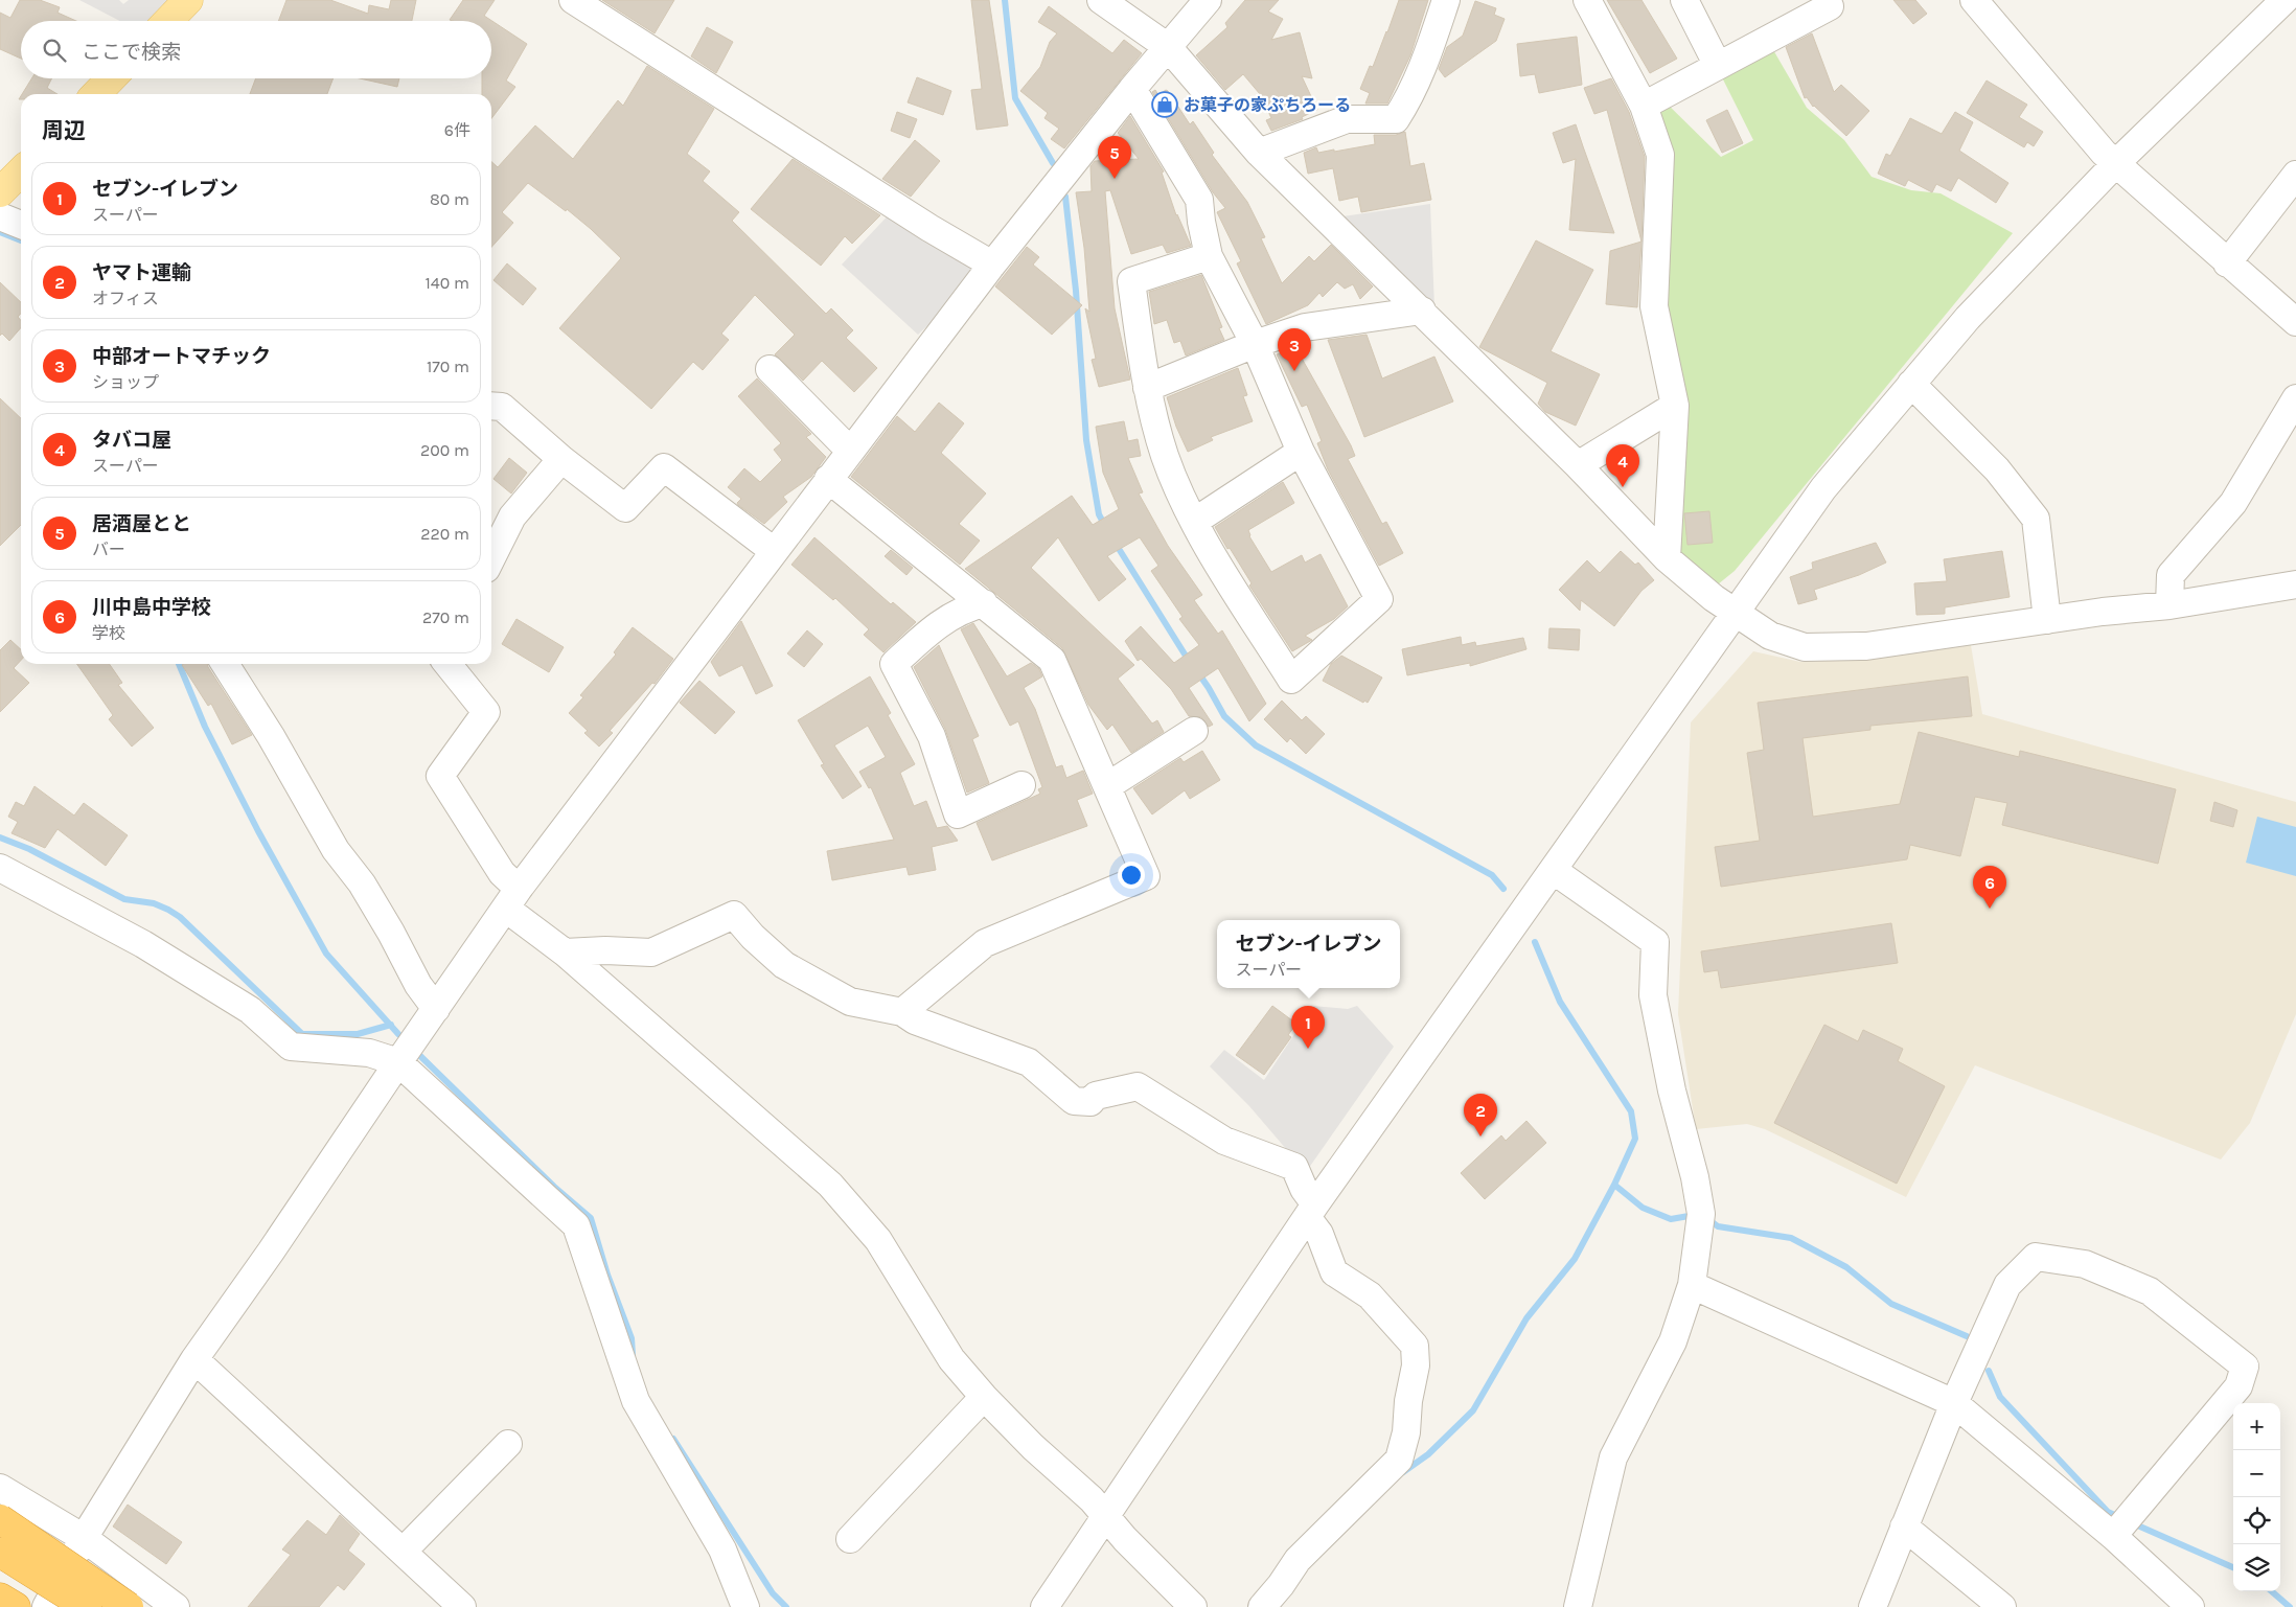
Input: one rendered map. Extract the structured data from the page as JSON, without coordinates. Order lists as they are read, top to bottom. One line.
{"places":{"shop":["お菓子の家ぷちろーる"]},"page":{"search":"ここで検索","heading":["周辺","6件"],"pins":["5","3","4","6","1","2"],"list":[{"mark":"1","name":"セブン-イレブン","note":"スーパー","value":"80 m"},{"mark":"2","name":"ヤマト運輸","note":"オフィス","value":"140 m"},{"mark":"3","name":"中部オートマチック","note":"ショップ","value":"170 m"},{"mark":"4","name":"タバコ屋","note":"スーパー","value":"200 m"},{"mark":"5","name":"居酒屋とと","note":"バー","value":"220 m"},{"mark":"6","name":"川中島中学校","note":"学校","value":"270 m"}],"popup":["セブン-イレブン","スーパー"],"map_buttons":["+","−"]}}
